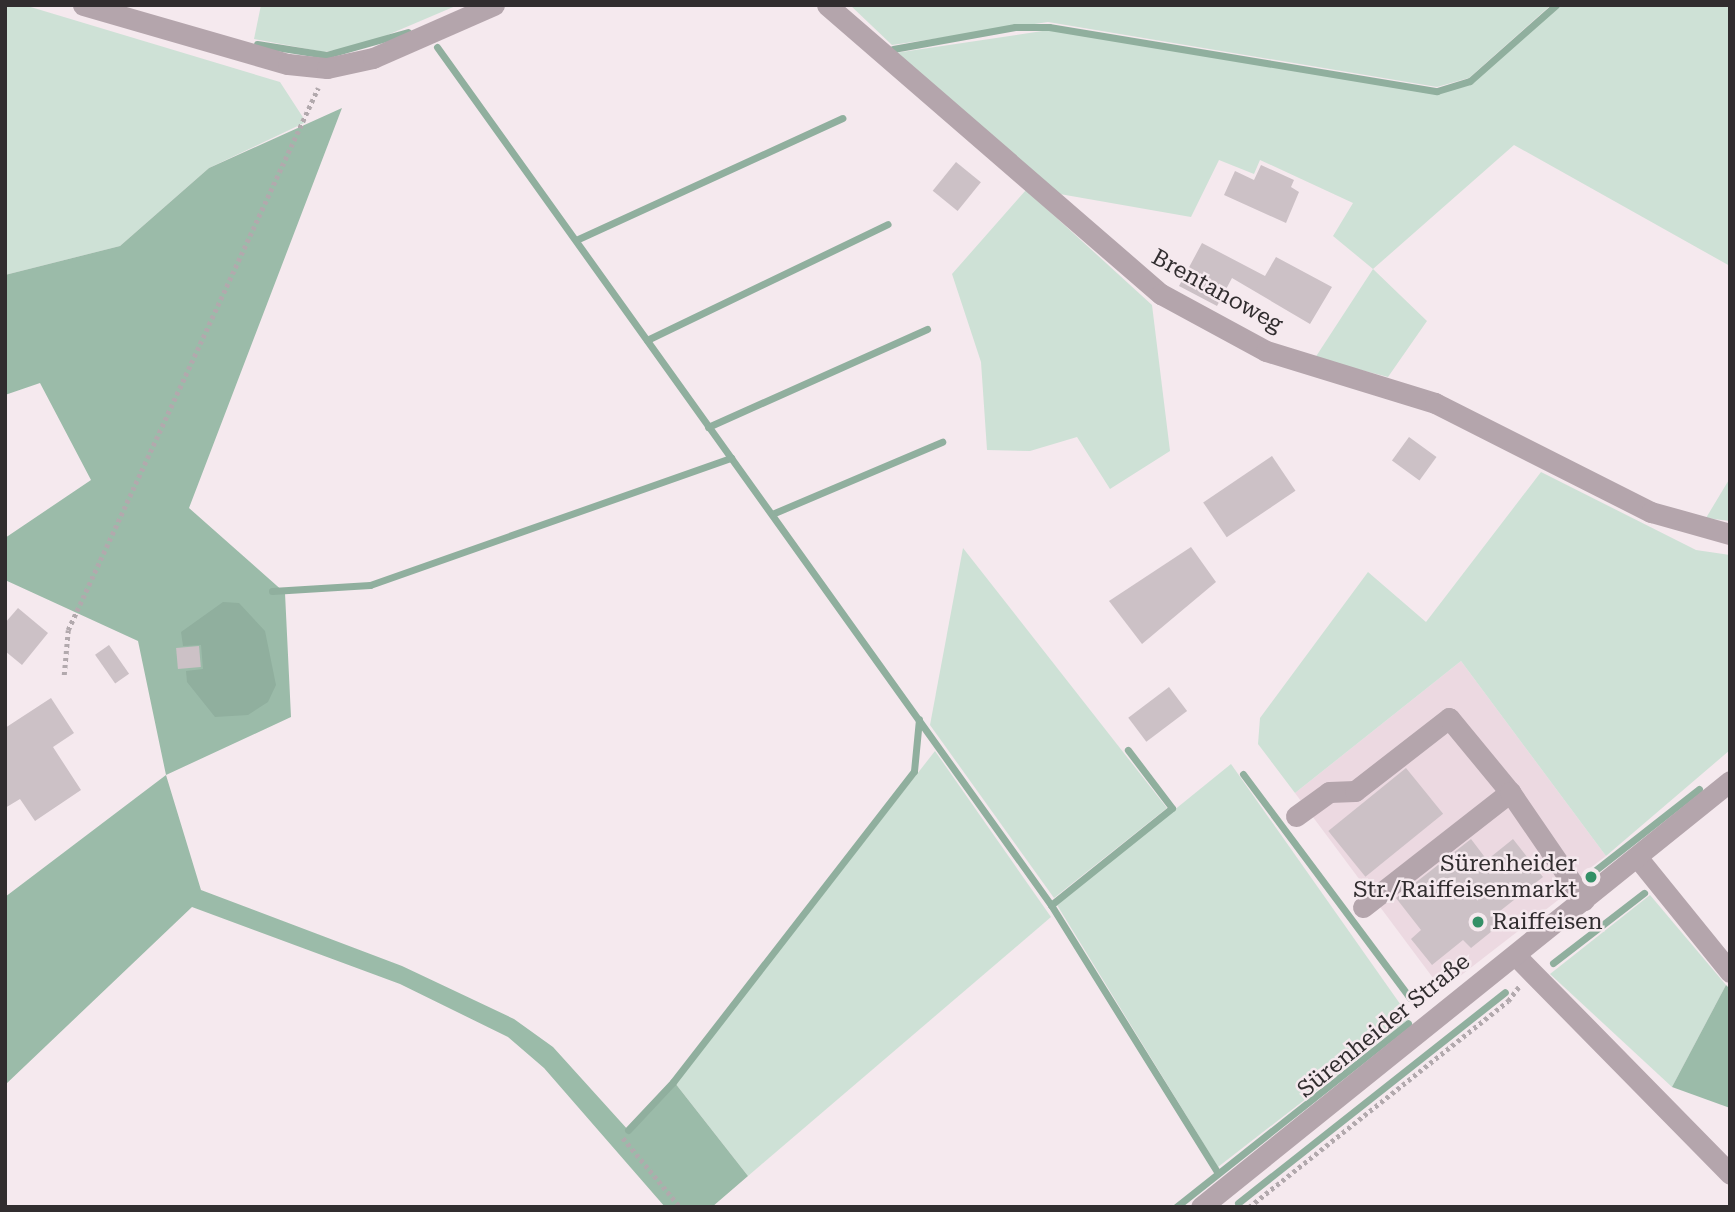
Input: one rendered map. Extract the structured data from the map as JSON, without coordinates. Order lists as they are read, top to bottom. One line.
{"streets":{"street":["Brentanoweg","Sürenheider Straße"]},"places":["Sürenheider Str./Raiffeisenmarkt","Raiffeisen"]}
